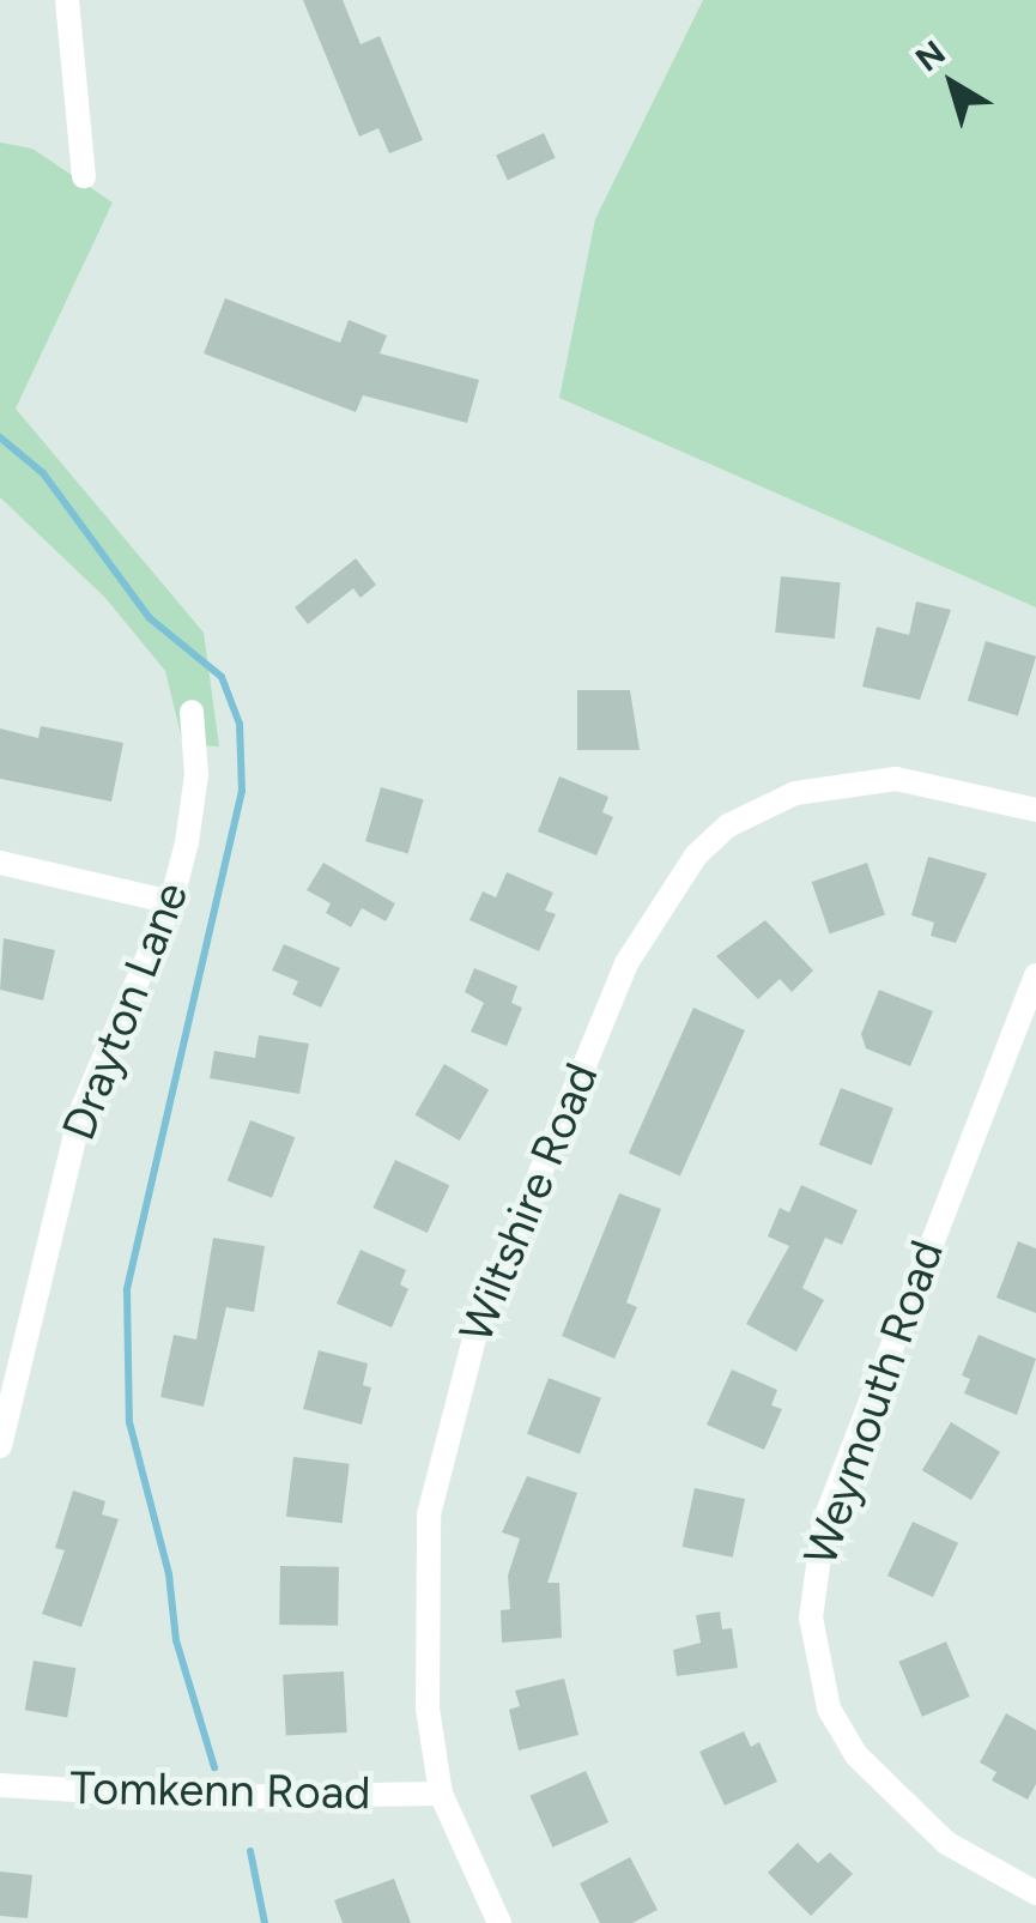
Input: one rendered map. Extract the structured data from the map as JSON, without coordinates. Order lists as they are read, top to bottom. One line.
{"streets":{"street":["Drayton Lane","Wiltshire Road","Weymouth Road","Tomkenn Road"]},"crossings":[["Wiltshire Road","Tomkenn Road"]],"north":"top left"}
